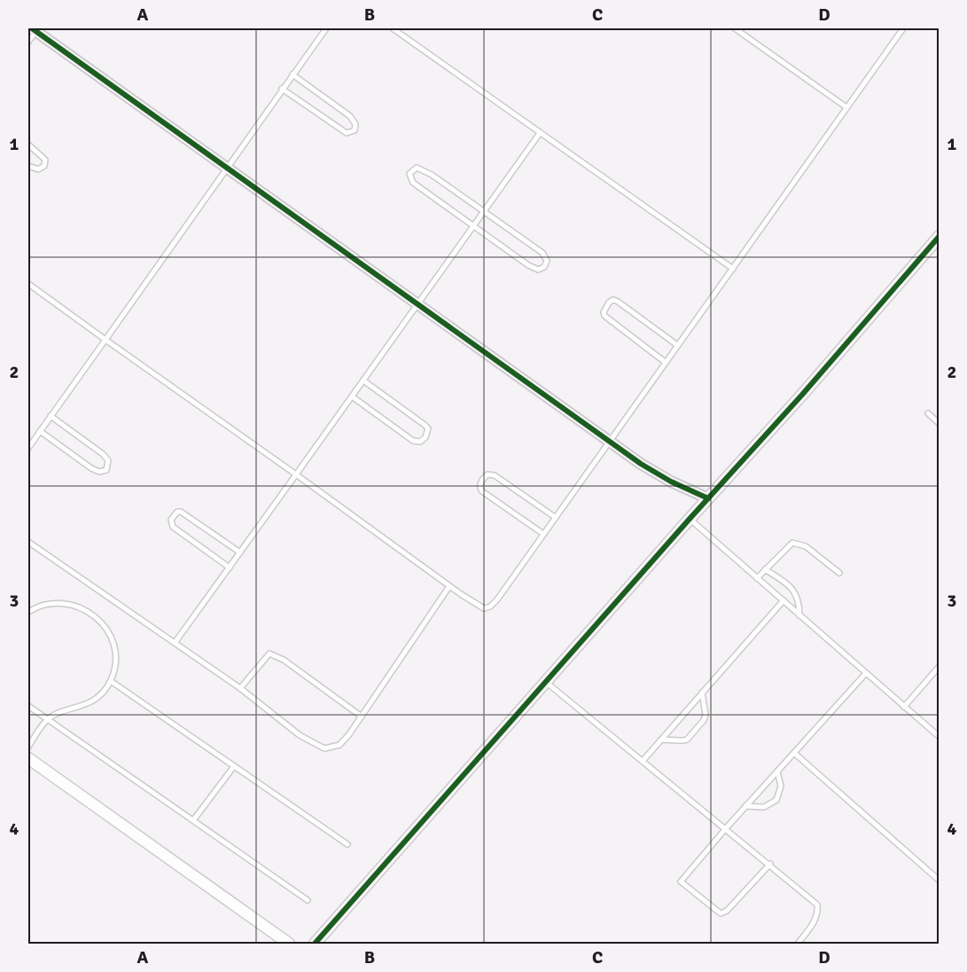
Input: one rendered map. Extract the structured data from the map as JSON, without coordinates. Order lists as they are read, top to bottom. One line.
{"grid":{"columns":["A","B","C","D"],"rows":["1","2","3","4"]}}
